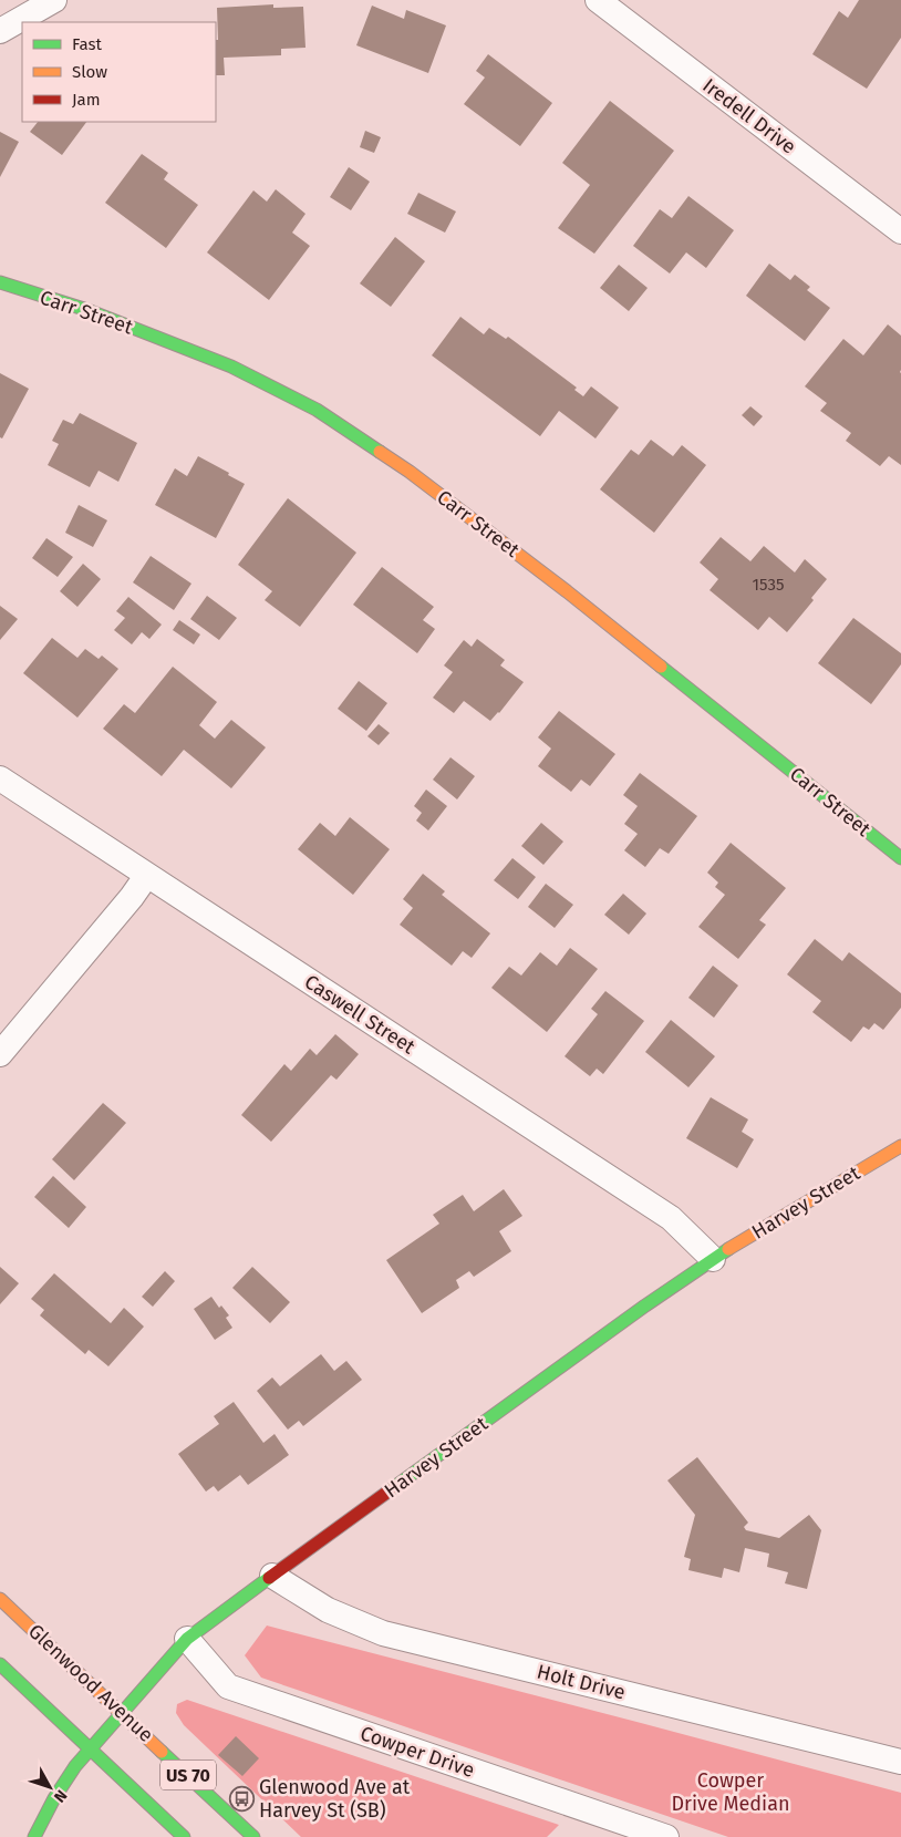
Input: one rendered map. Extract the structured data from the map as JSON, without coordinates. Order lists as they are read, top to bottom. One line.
{"streets":{"street":["Iredell Drive","Carr Street","Caswell Street","Harvey Street","Holt Drive","Glenwood Avenue","Cowper Drive","US 70"]},"crossings":[["Caswell Street","Harvey Street"],["Harvey Street","Holt Drive"],["Harvey Street","Glenwood Avenue"],["Harvey Street","Cowper Drive"],["Harvey Street","US 70"]],"parks":["Cowper Drive Median"],"places":{"bus stop":["Glenwood Ave at Harvey St (SB)"]},"house_numbers":["1535"],"legend":["Fast","Slow","Jam"],"north":"bottom right"}
